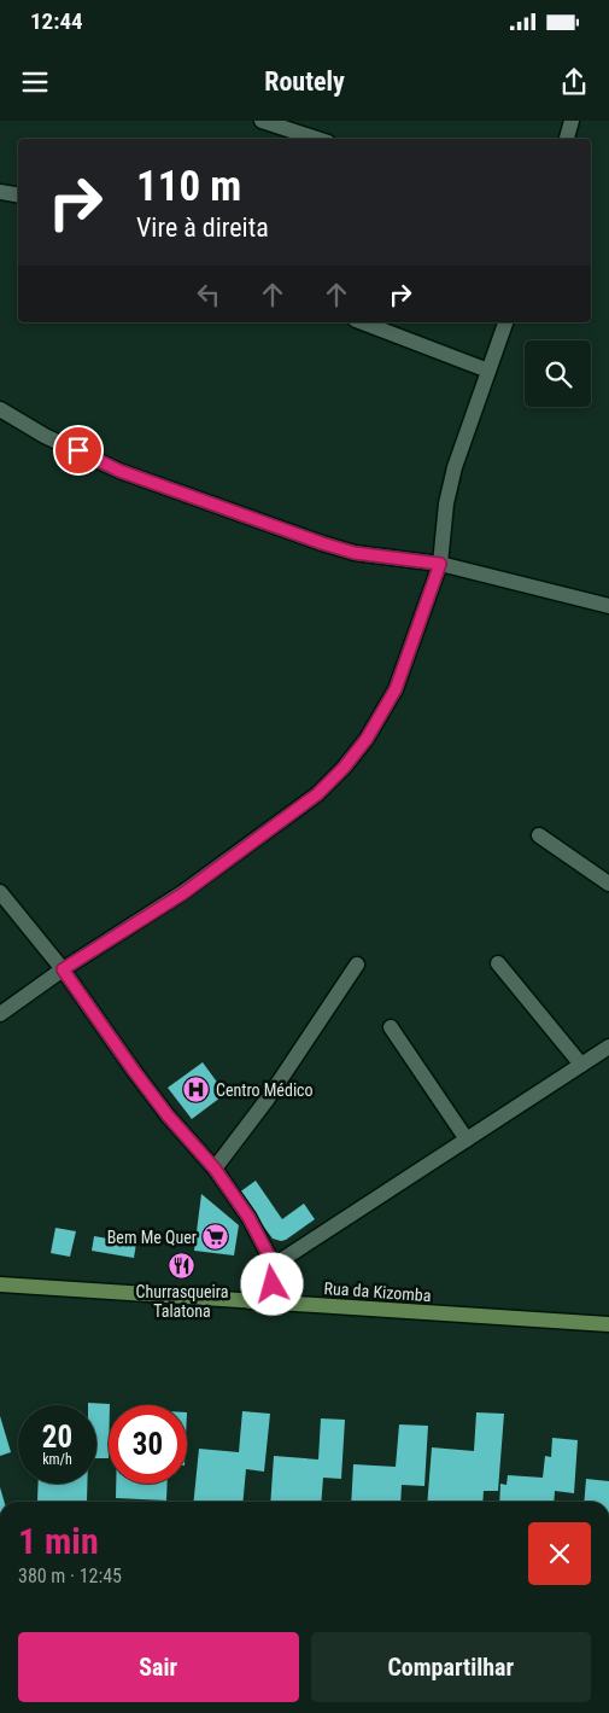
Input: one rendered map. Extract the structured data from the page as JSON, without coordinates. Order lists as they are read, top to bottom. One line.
{"streets":{"main road":["Rua da Kizomba"]},"places":{"hospital":["Centro Médico"],"supermarket":["Bem Me Quer"],"restaurant":["Churrasqueira Talatona"]},"page":{"status":"12:44","header":"Routely","turn":["110 m","Vire à direita"],"speed":"20 km/h","limit":"30","heading":["1 min","380 m · 12:45"],"buttons":["Sair","Compartilhar"]}}
